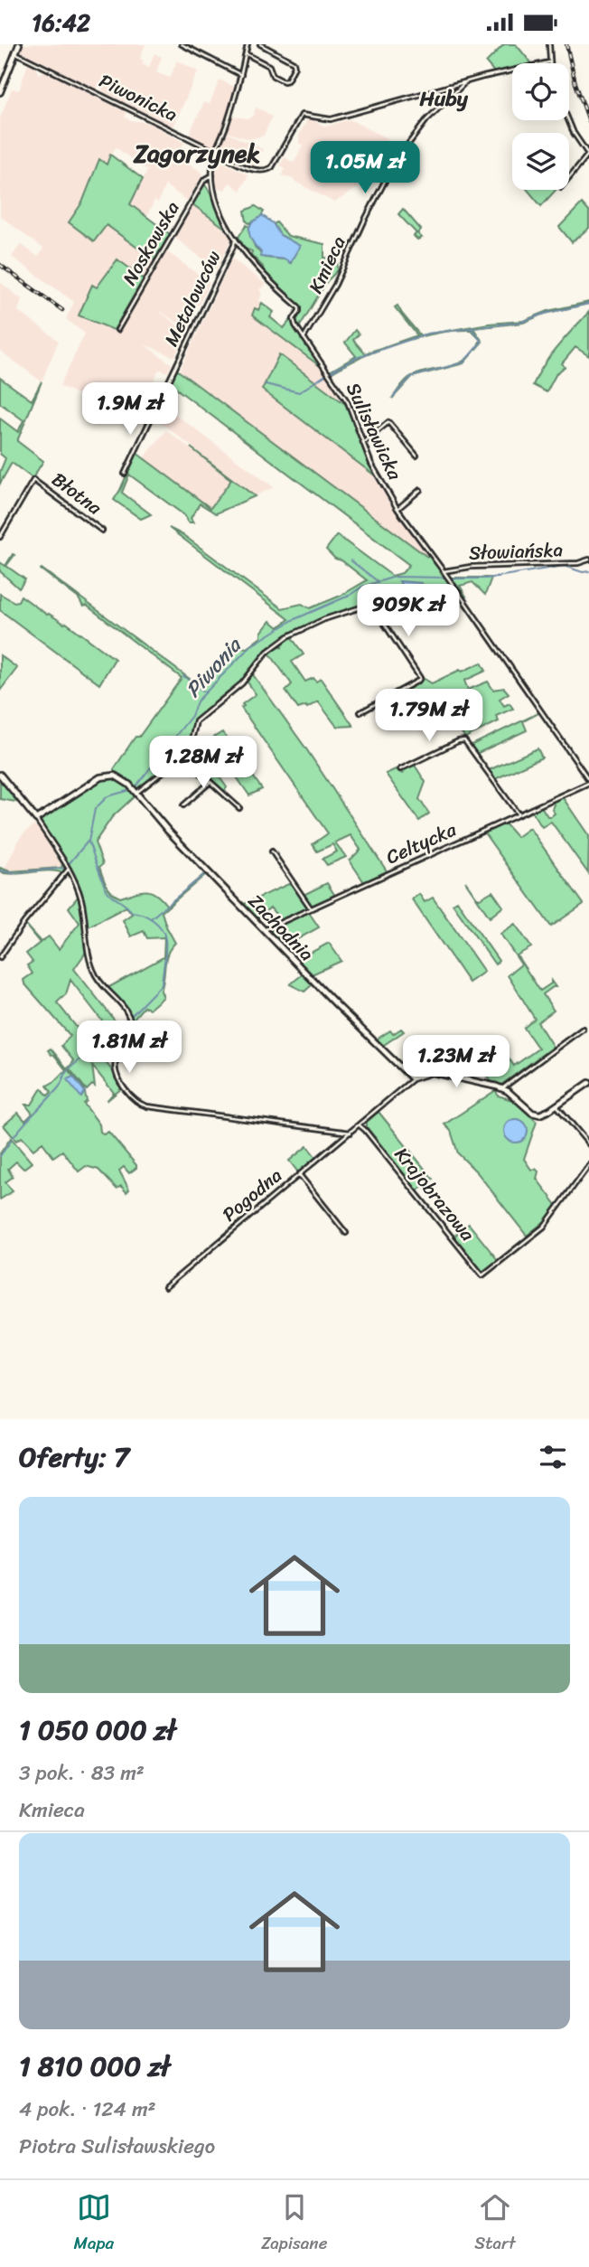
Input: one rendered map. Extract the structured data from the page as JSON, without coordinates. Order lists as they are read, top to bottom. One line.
{"streets":{"street":["Piwonicka","Noskowska","Kmieca","Metalowców","Sulisławicka","Błotna","Słowiańska","Celtycka","Zachodnia","Krajobrazowa","Pogodna"]},"crossings":[["Piwonicka","Kmieca"],["Piwonicka","Sulisławicka"],["Noskowska","Sulisławicka"],["Kmieca","Sulisławicka"],["Metalowców","Sulisławicka"],["Sulisławicka","Słowiańska"],["Sulisławicka","Celtycka"],["Celtycka","Zachodnia"],["Zachodnia","Pogodna"],["Krajobrazowa","Pogodna"]],"districts":["Huby","Zagorzynek"],"water":["Piwonia"],"page":{"status":"16:42","price":["1.05M zł","1.9M zł","909K zł","1.79M zł","1.28M zł","1.81M zł","1.23M zł"],"heading":"Oferty: 7","list":[{"name":"1 050 000 zł","note":"3 pok. · 83 m² · Kmieca"},{"name":"1 810 000 zł","note":"4 pok. · 124 m² · Piotra Sulisławskiego"}],"tabs":["Mapa","Zapisane","Start"]}}
